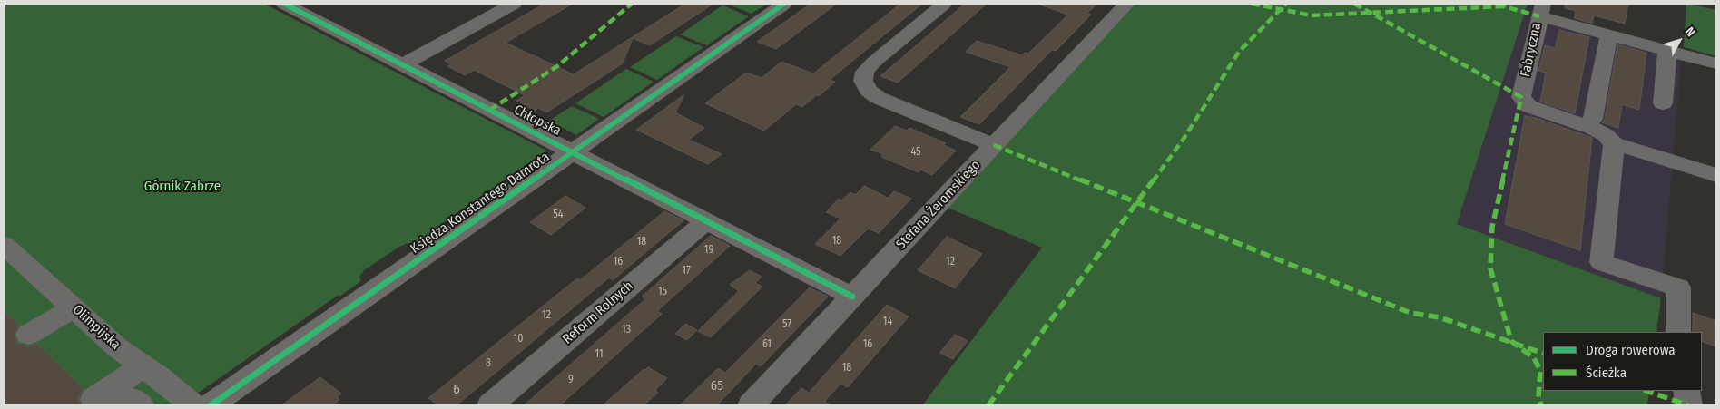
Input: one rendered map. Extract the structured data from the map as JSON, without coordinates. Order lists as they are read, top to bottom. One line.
{"streets":{"street":["Fabryczna","Chłopska","Księdza Konstantego Damrota","Stefana Żeromskiego","Reform Rolnych","Olimpijska"]},"crossings":[["Chłopska","Księdza Konstantego Damrota"],["Chłopska","Stefana Żeromskiego"],["Chłopska","Reform Rolnych"]],"parks":["Górnik Zabrze"],"house_numbers":["45","54","18","18","19","16","12","17","15","12","14","57","13","10","61","16","11","8","18","9","65","6"],"legend":["Droga rowerowa","Ścieżka"],"north":"top right"}
